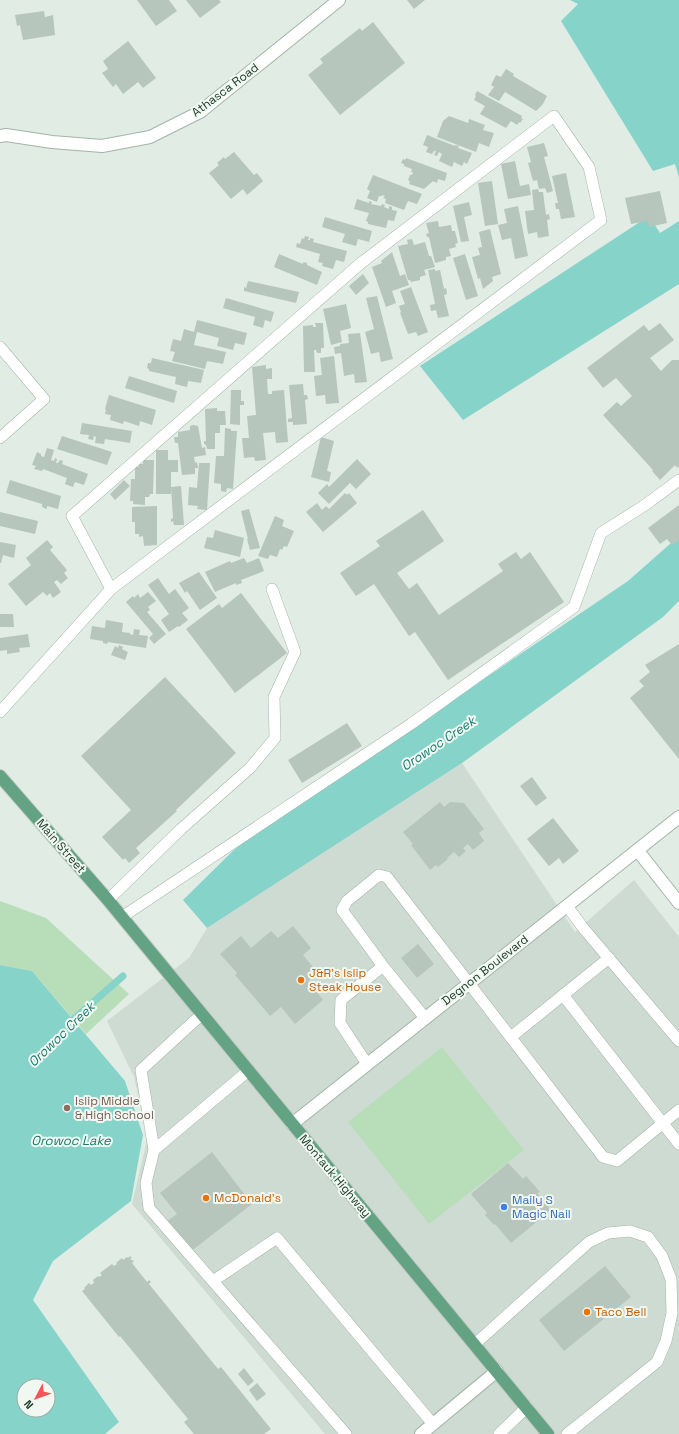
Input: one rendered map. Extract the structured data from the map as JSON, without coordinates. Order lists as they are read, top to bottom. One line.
{"streets":{"main road":["Main Street","Montauk Highway"],"street":["Athasca Road","Degnon Boulevard"]},"crossings":[["Main Street","Montauk Highway"],["Degnon Boulevard","Montauk Highway"]],"water":["Orowoc Creek","Orowoc Lake"],"places":["J&R's Islip Steak House","Islip Middle & High School","McDonald's","Maily S Magic Nail","Taco Bell"],"north":"bottom left"}
